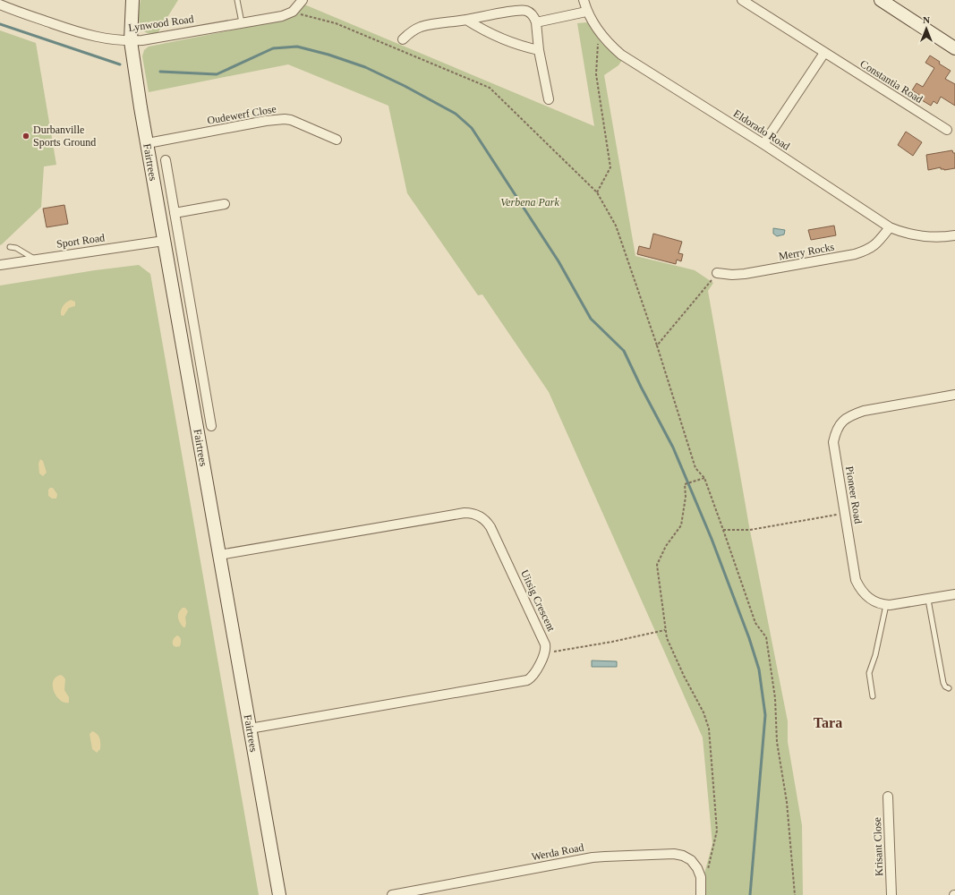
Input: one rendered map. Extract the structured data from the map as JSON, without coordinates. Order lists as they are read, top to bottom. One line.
{"streets":{"main road":["Fairtrees"],"street":["Lynwood Road","Constantia Road","Oudewerf Close","Eldorado Road","Sport Road","Merry Rocks","Pioneer Road","Uitsig Crescent","Krisant Close","Werda Road"]},"crossings":[["Lynwood Road","Fairtrees"],["Oudewerf Close","Fairtrees"],["Eldorado Road","Merry Rocks"],["Fairtrees","Sport Road"],["Fairtrees","Uitsig Crescent"]],"districts":["Tara"],"parks":["Verbena Park"],"places":["Durbanville Sports Ground"],"north":"top"}
